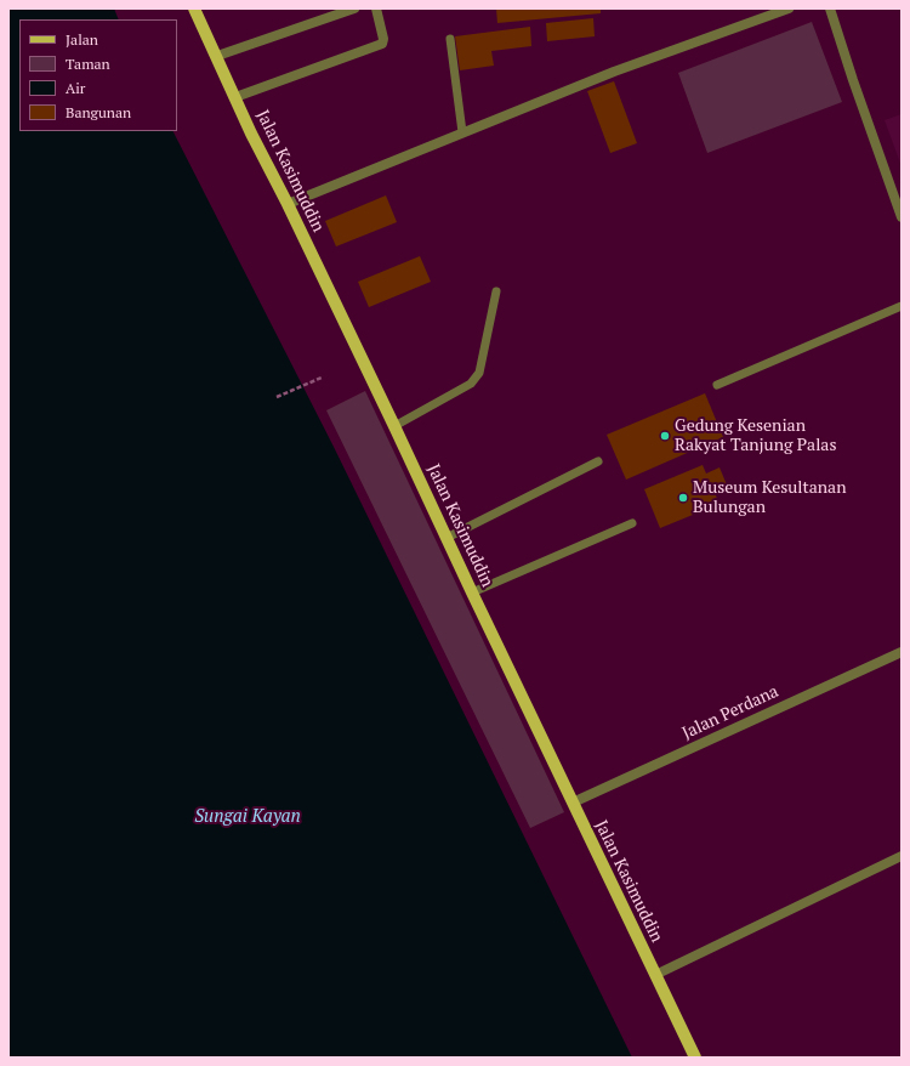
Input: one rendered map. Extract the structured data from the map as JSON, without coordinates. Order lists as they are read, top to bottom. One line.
{"streets":{"main road":["Jalan Kasimuddin"],"street":["Jalan Perdana"]},"crossings":[["Jalan Kasimuddin","Jalan Perdana"]],"water":["Sungai Kayan"],"places":["Gedung Kesenian Rakyat Tanjung Palas","Museum Kesultanan Bulungan"],"legend":["Jalan","Taman","Air","Bangunan"]}
